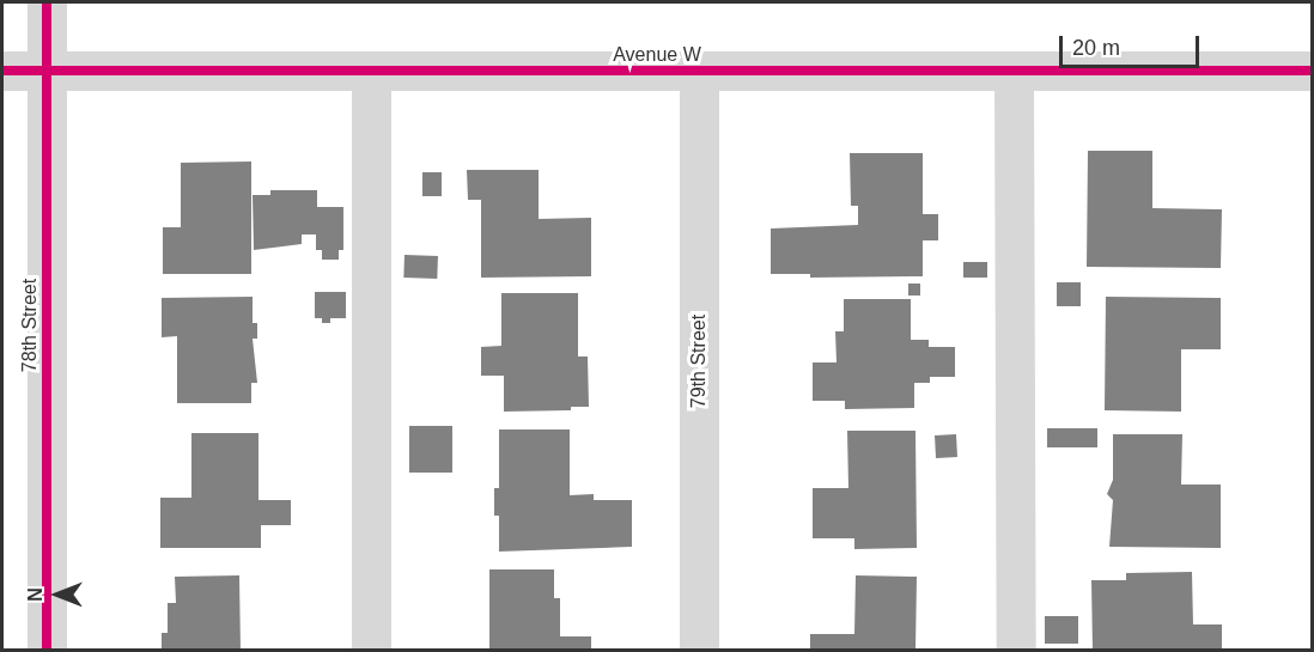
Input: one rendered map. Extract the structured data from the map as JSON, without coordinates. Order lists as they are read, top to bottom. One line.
{"streets":{"street":["Avenue W","78th Street","79th Street"]},"crossings":[["Avenue W","78th Street"],["Avenue W","79th Street"]],"scale_bar":"20 m","north":"left"}
